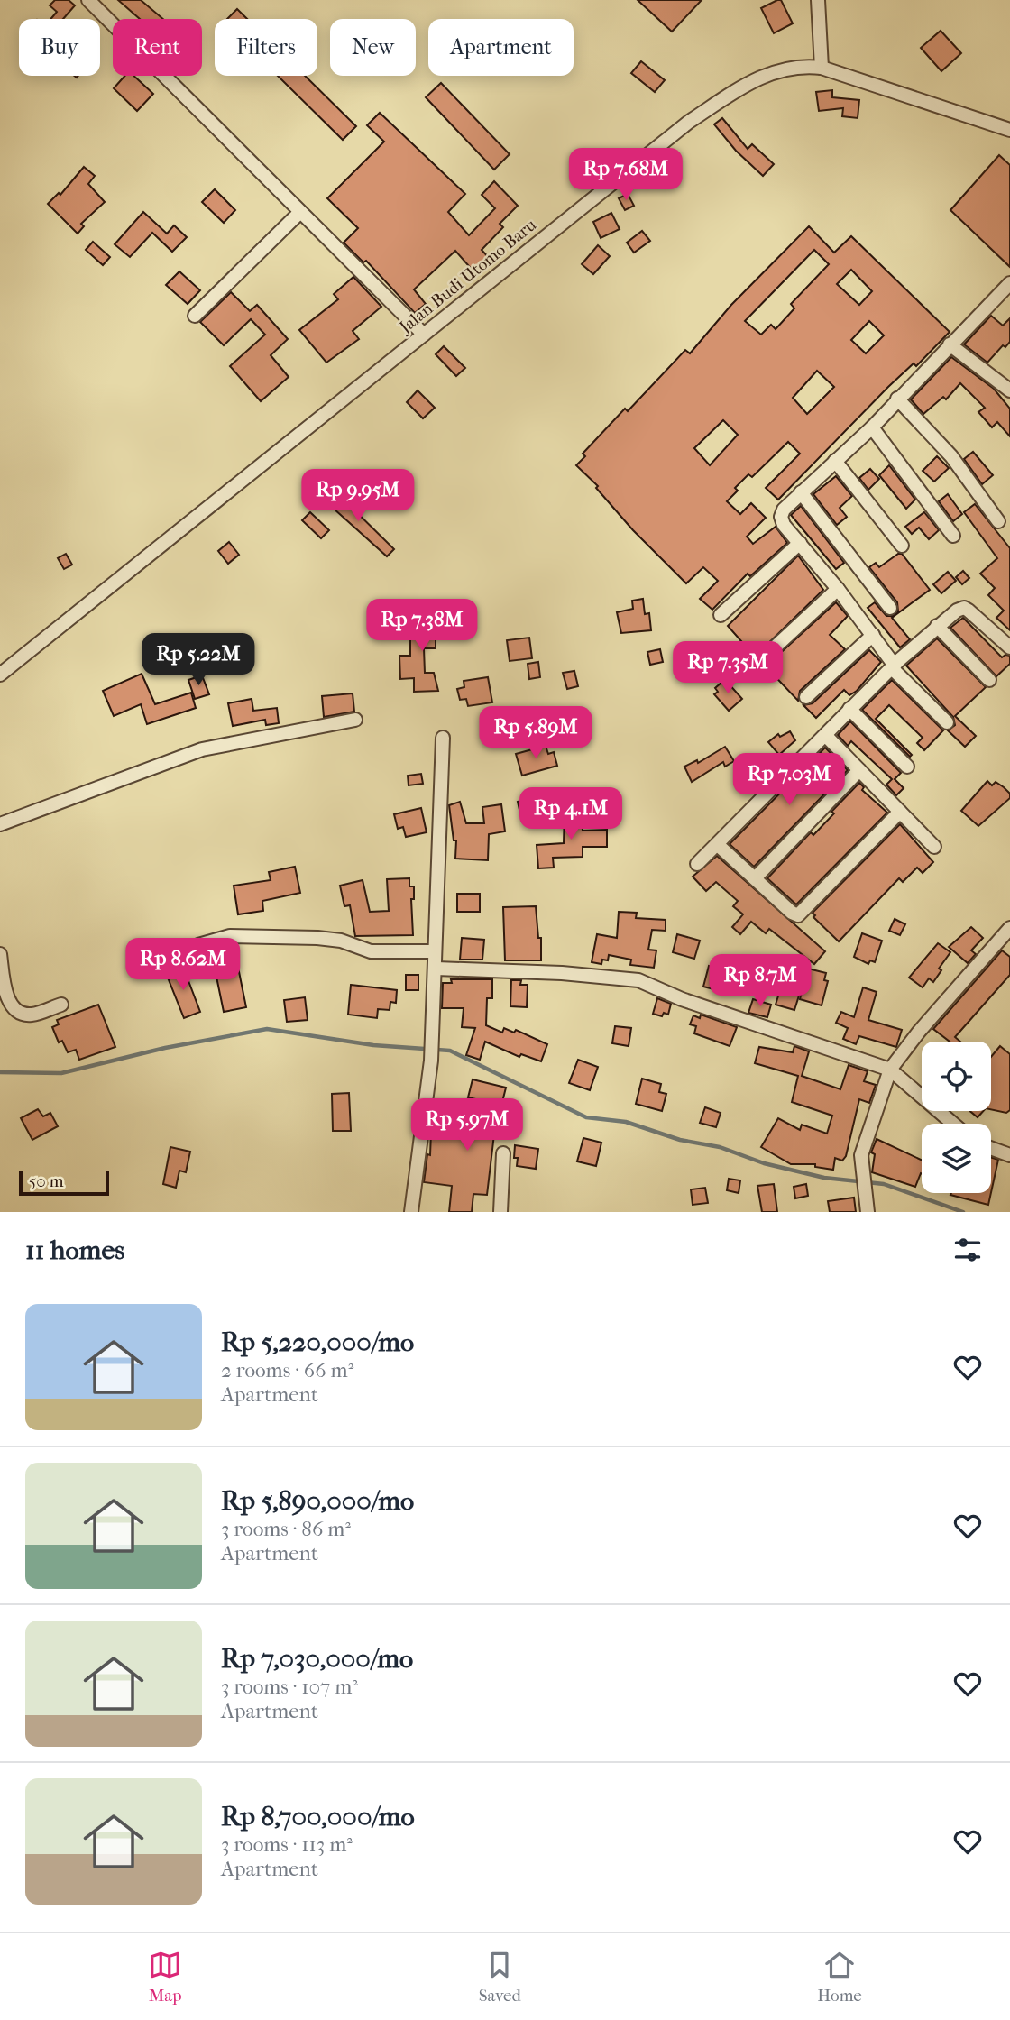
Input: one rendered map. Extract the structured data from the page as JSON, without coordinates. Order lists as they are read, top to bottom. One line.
{"streets":{"street":["Jalan Budi Utomo Baru"]},"scale_bar":"50 m","page":{"chip":["Buy","Rent","Filters","New","Apartment"],"price":["Rp 7.68M","Rp 9.95M","Rp 7.38M","Rp 5.22M","Rp 7.35M","Rp 5.89M","Rp 7.03M","Rp 4.1M","Rp 8.62M","Rp 8.7M","Rp 5.97M"],"scale":"50 m","heading":"11 homes","list":[{"name":"Rp 5,220,000/mo","note":"2 rooms · 66 m² · Apartment"},{"name":"Rp 5,890,000/mo","note":"3 rooms · 86 m² · Apartment"},{"name":"Rp 7,030,000/mo","note":"3 rooms · 107 m² · Apartment"},{"name":"Rp 8,700,000/mo","note":"3 rooms · 113 m² · Apartment"}],"tabs":["Map","Saved","Home"]}}
